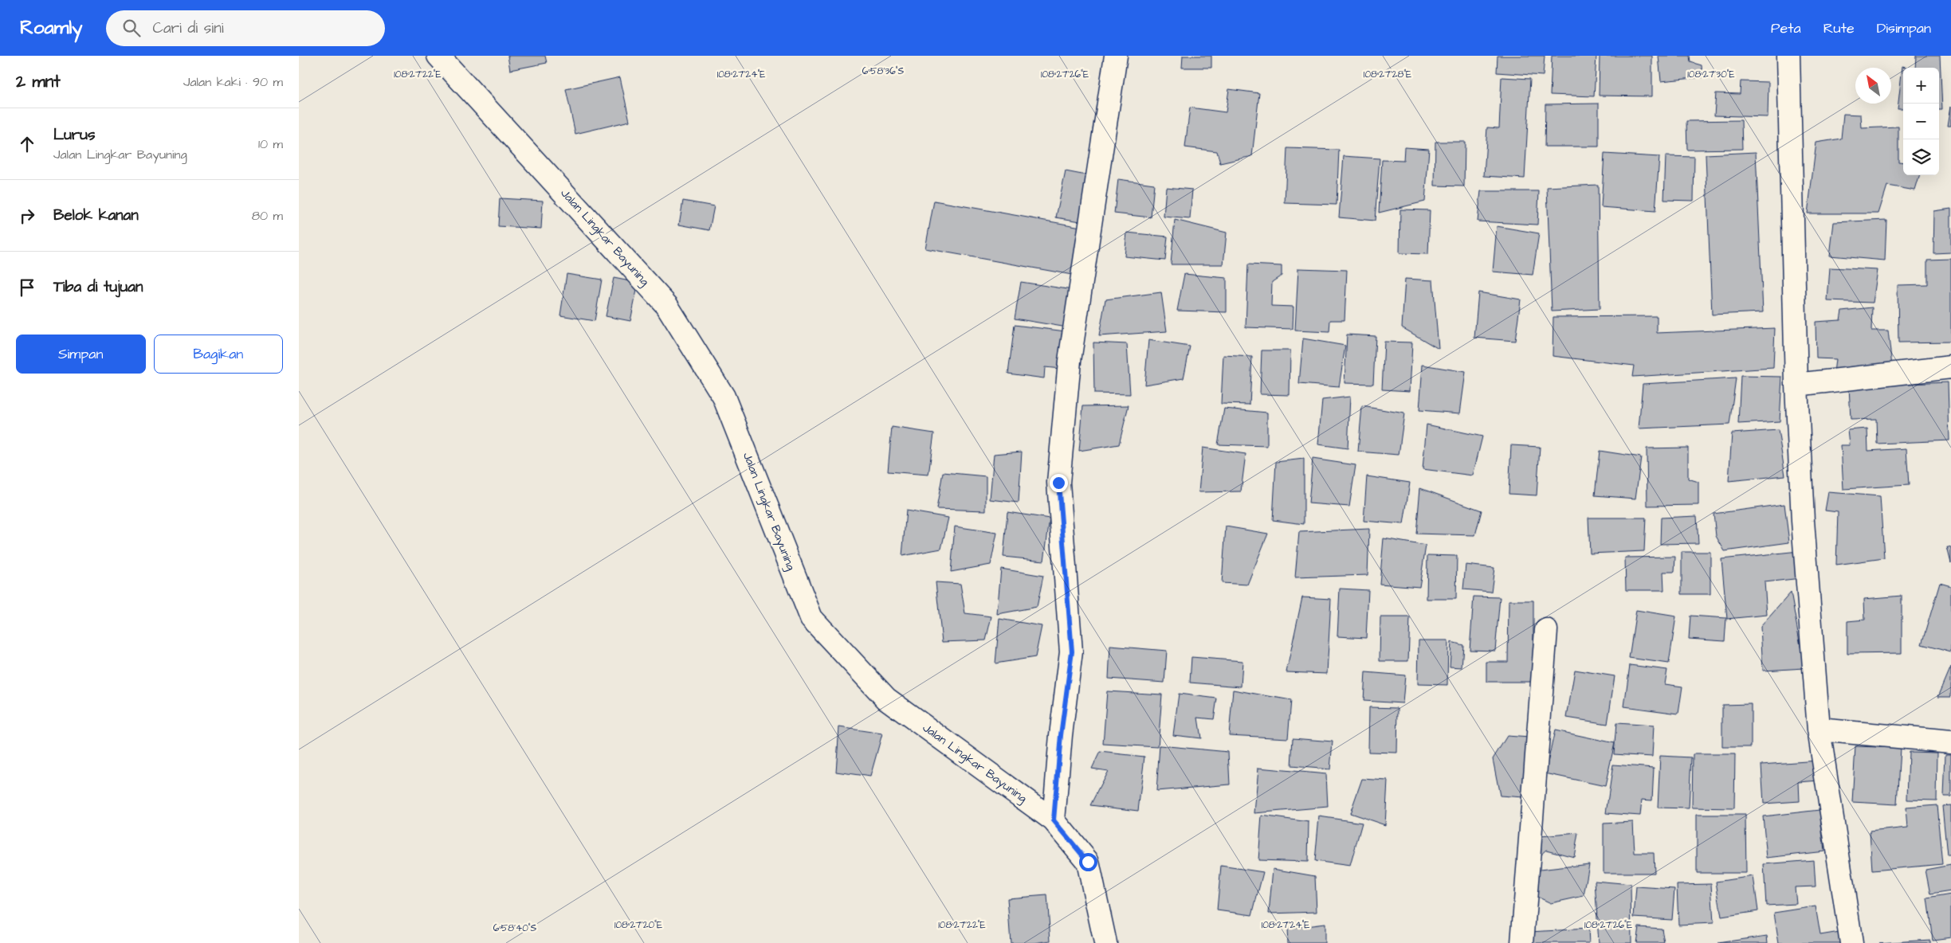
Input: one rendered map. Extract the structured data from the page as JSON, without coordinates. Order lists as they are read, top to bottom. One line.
{"streets":{"street":["Jalan Lingkar Bayuning"]},"north":"top left","page":{"header":"Roamly","search":"Cari di sini","nav":["Peta","Rute","Disimpan"],"heading":["2 mnt","Jalan kaki · 90 m"],"map_buttons":["+","−"],"list":[["Lurus","Jalan Lingkar Bayuning","10 m"],["Belok kanan","80 m"],"Tiba di tujuan"],"buttons":["Simpan","Bagikan"]},"coordinates":["6°58'36\"S","108°27'22\"E","108°27'24\"E","108°27'26\"E","108°27'28\"E","108°27'30\"E","108°27'20\"E","6°58'40\"S"]}
